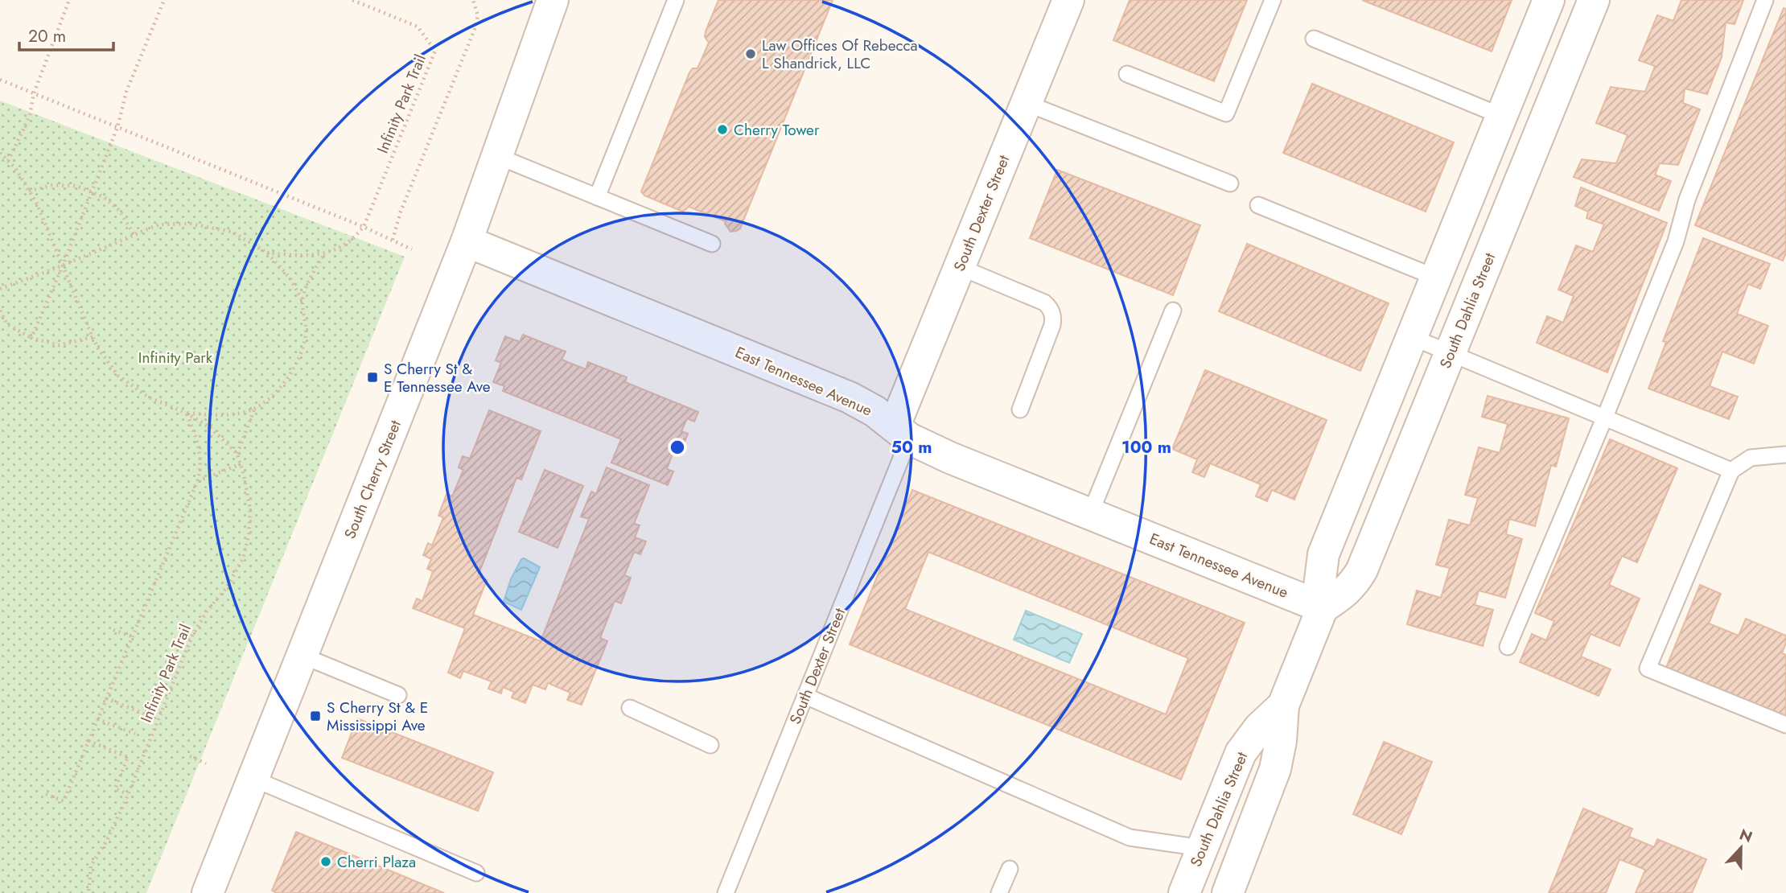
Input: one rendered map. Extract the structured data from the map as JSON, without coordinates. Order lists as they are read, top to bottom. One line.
{"streets":{"street":["South Dexter Street","South Dahlia Street","East Tennessee Avenue","South Cherry Street"],"path":["Infinity Park Trail"]},"crossings":[["South Dexter Street","East Tennessee Avenue"],["South Dahlia Street","East Tennessee Avenue"],["East Tennessee Avenue","South Cherry Street"]],"parks":["Infinity Park"],"places":{"other":["Law Offices Of Rebecca L Shandrick, LLC","Cherry Tower","Cherri Plaza"],"transit":["S Cherry St & E Tennessee Ave","S Cherry St & E Mississippi Ave"]},"scale_bar":"20 m","north":"top","rings":["50 m","100 m"]}
